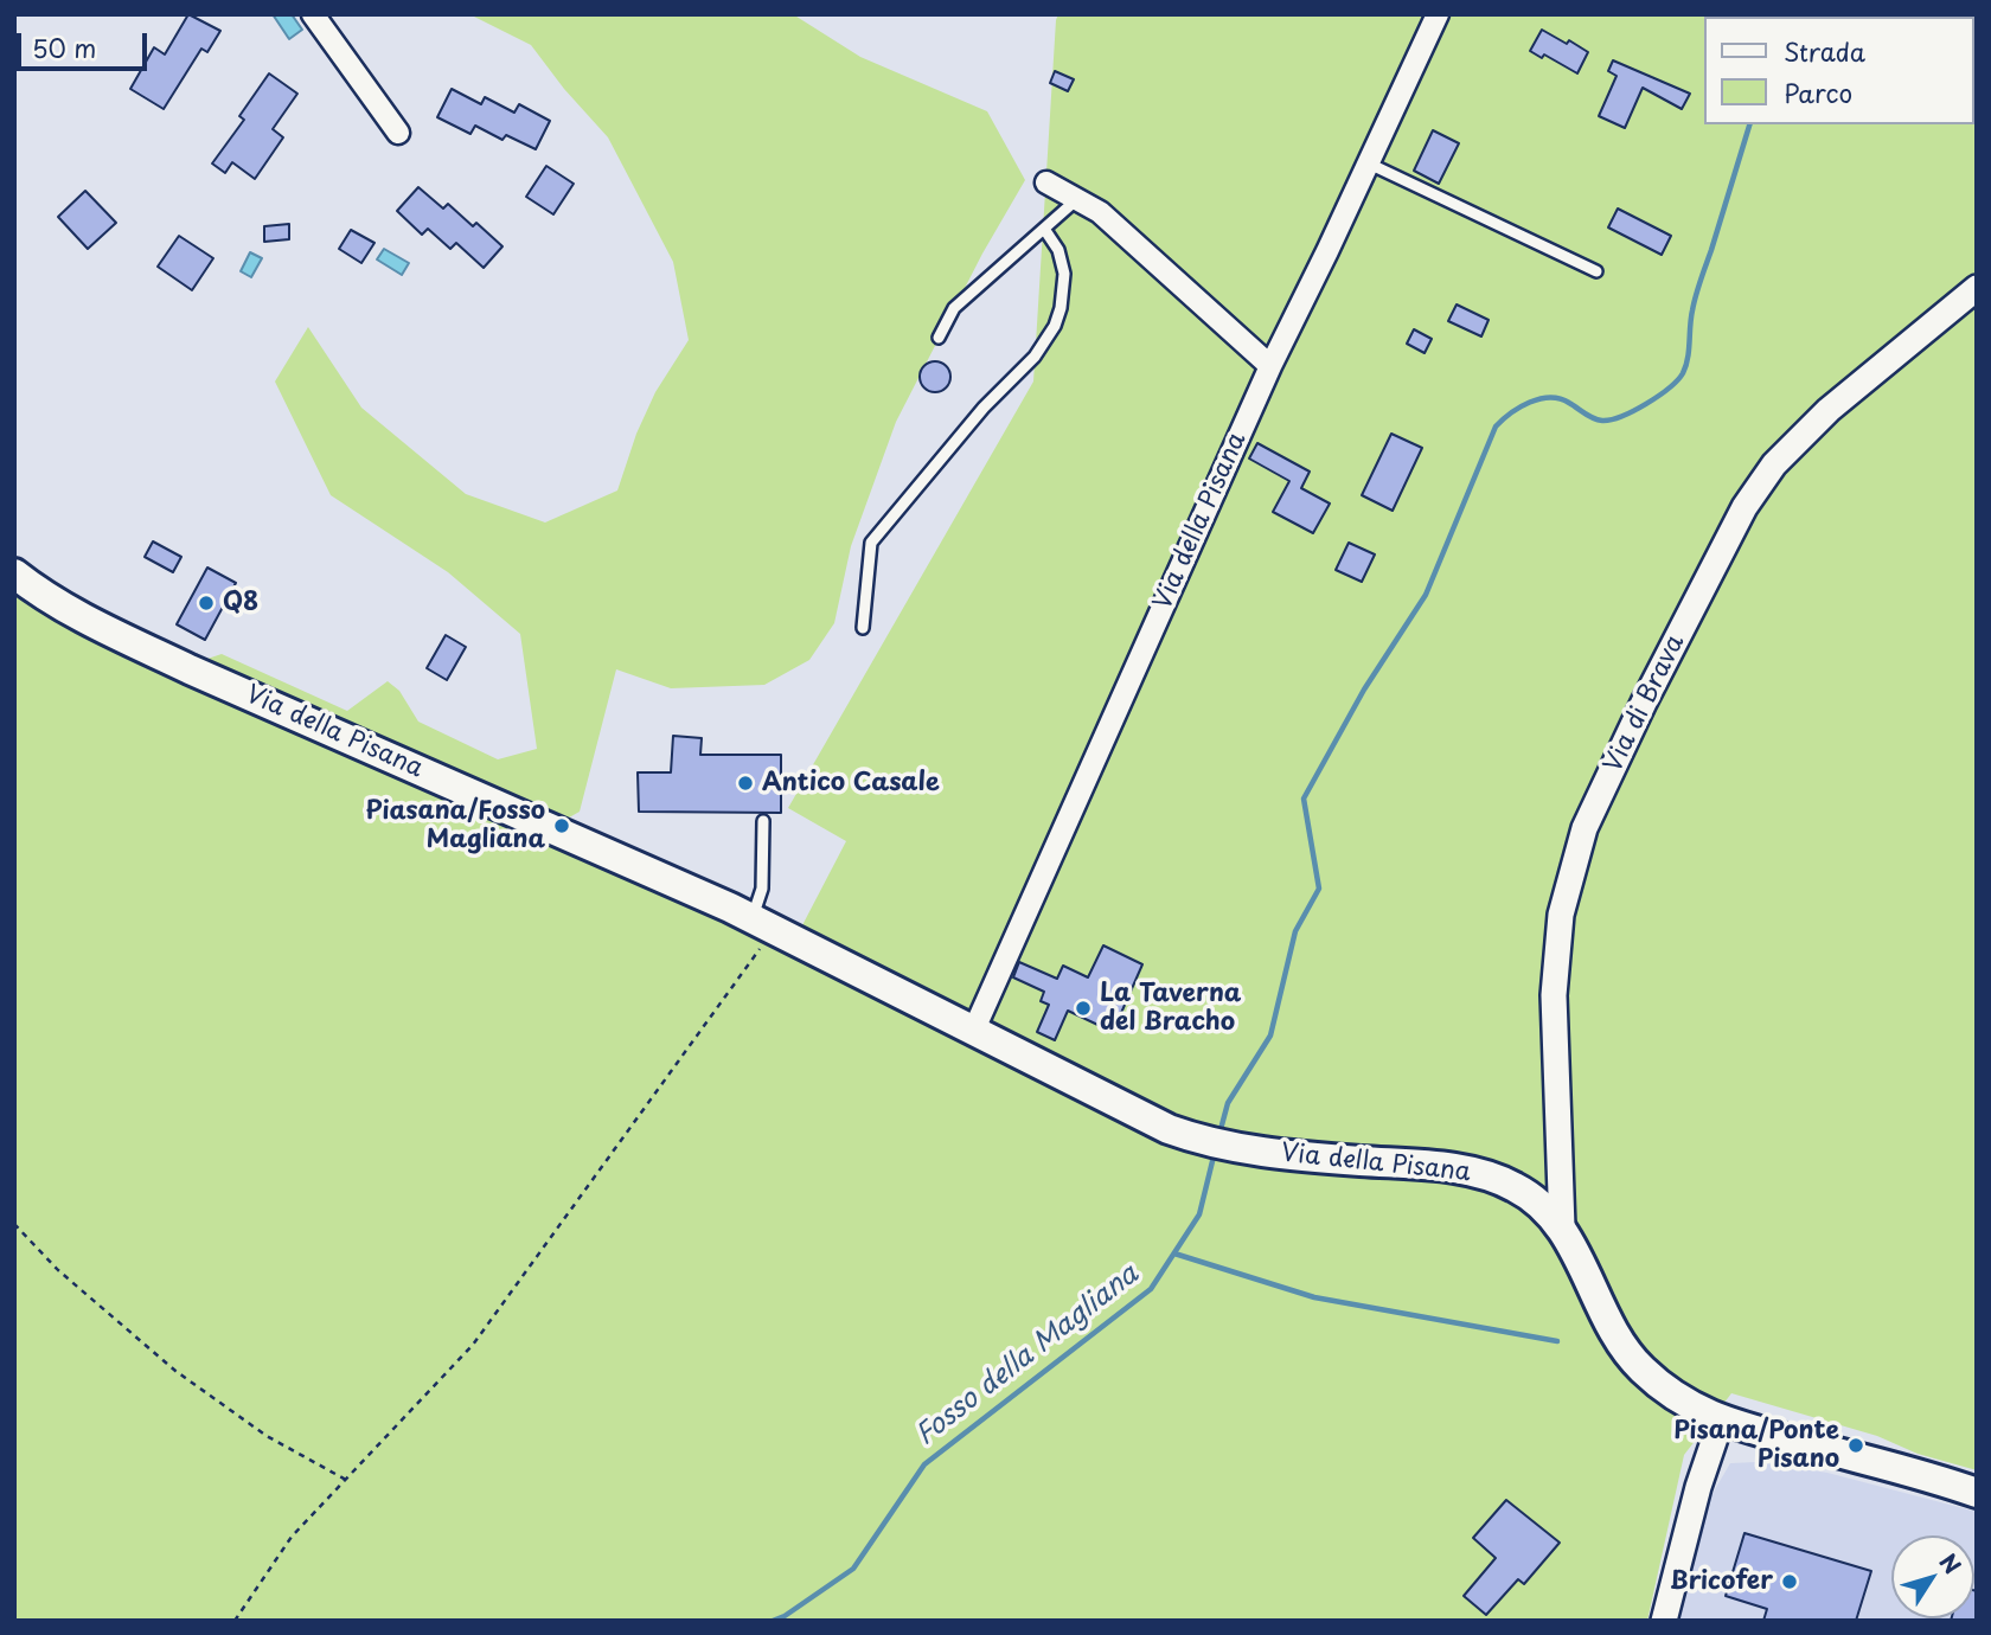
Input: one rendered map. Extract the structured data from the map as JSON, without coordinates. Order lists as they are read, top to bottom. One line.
{"streets":{"main road":["Via della Pisana"],"street":["Via di Brava"]},"crossings":[["Via della Pisana","Via di Brava"]],"water":["Fosso della Magliana"],"places":["Q8","Antico Casale","Piasana/Fosso Magliana","La Taverna del Bracho","Pisana/Ponte Pisano","Bricofer"],"legend":["Strada","Parco"],"scale_bar":"50 m","north":"top right"}
